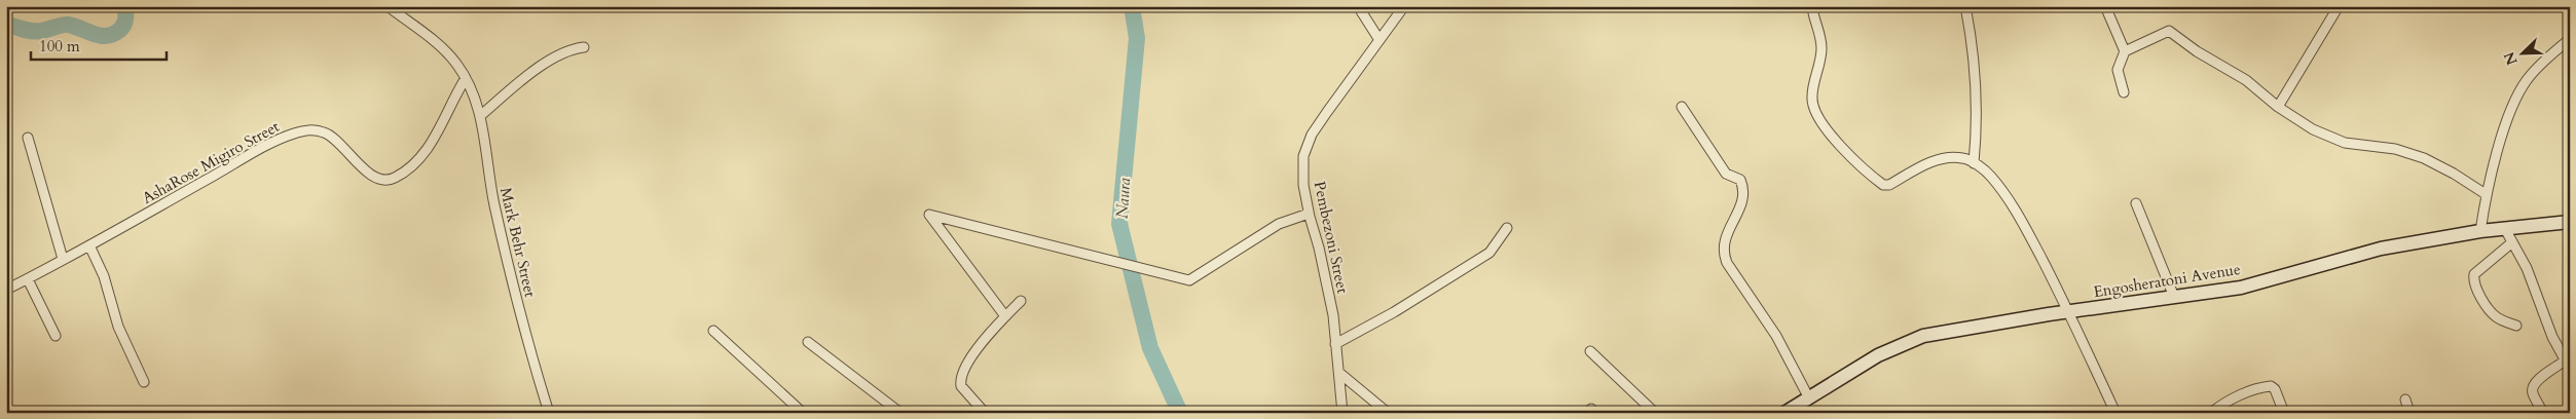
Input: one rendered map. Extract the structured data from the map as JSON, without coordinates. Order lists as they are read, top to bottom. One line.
{"streets":{"street":["AshaRose Migiro Street","Pembezoni Street","Mark Behr Street","Engosheratoni Avenue"]},"crossings":[["AshaRose Migiro Street","Mark Behr Street"]],"water":["Naura"],"scale_bar":"100 m","north":"bottom left"}
